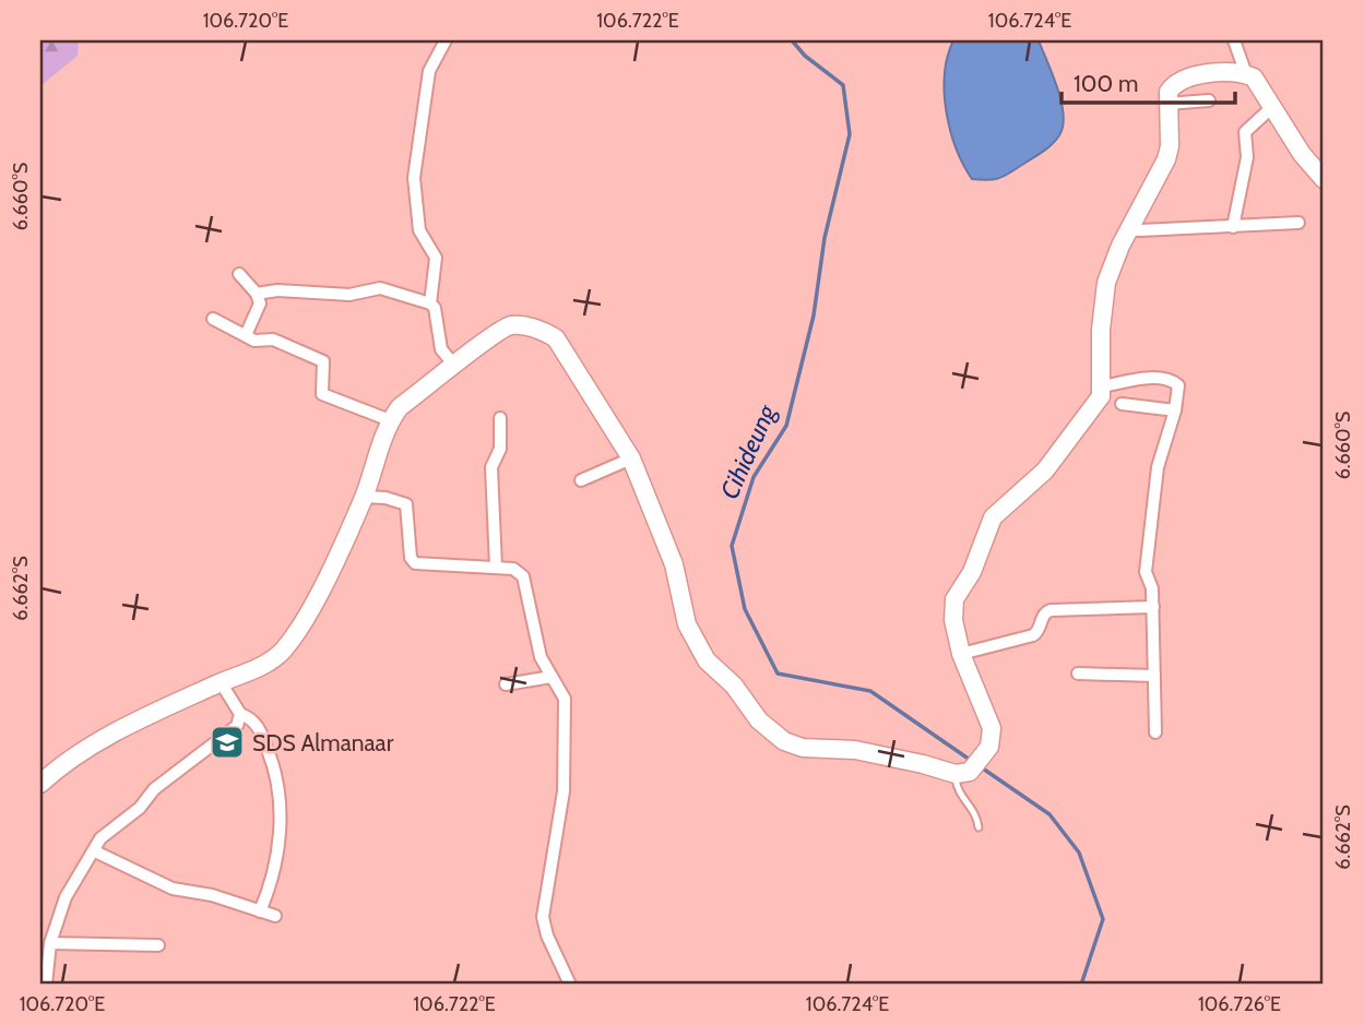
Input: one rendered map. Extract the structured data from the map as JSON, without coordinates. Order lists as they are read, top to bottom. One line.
{"water":["Cihideung"],"places":{"school or university":["SDS Almanaar"]},"scale_bar":"100 m","coordinates":["106.720°E","106.722°E","106.724°E","6.660°S","6.662°S","106.726°E"]}
